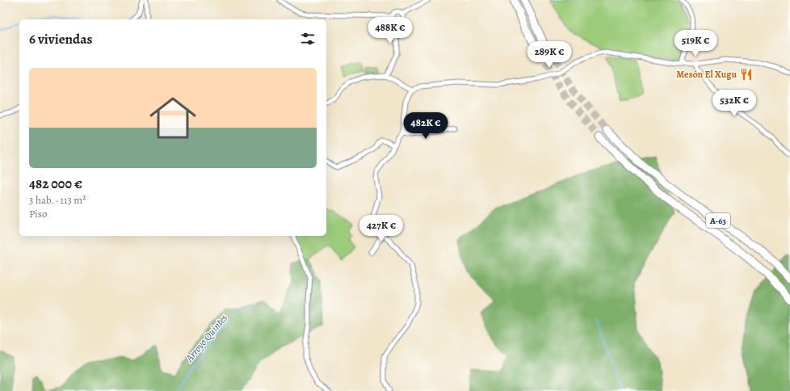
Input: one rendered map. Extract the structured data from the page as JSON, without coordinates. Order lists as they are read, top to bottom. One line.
{"streets":{"highway":["A-63"]},"water":["Arroyo Quintes"],"places":{"restaurant":["Mesón El Xugu"]},"page":{"price":["488K €","519K €","289K €","532K €","482K €","427K €"],"heading":"6 viviendas","list":[{"name":"482 000 €","note":"3 hab. · 113 m² · Piso"}]}}
